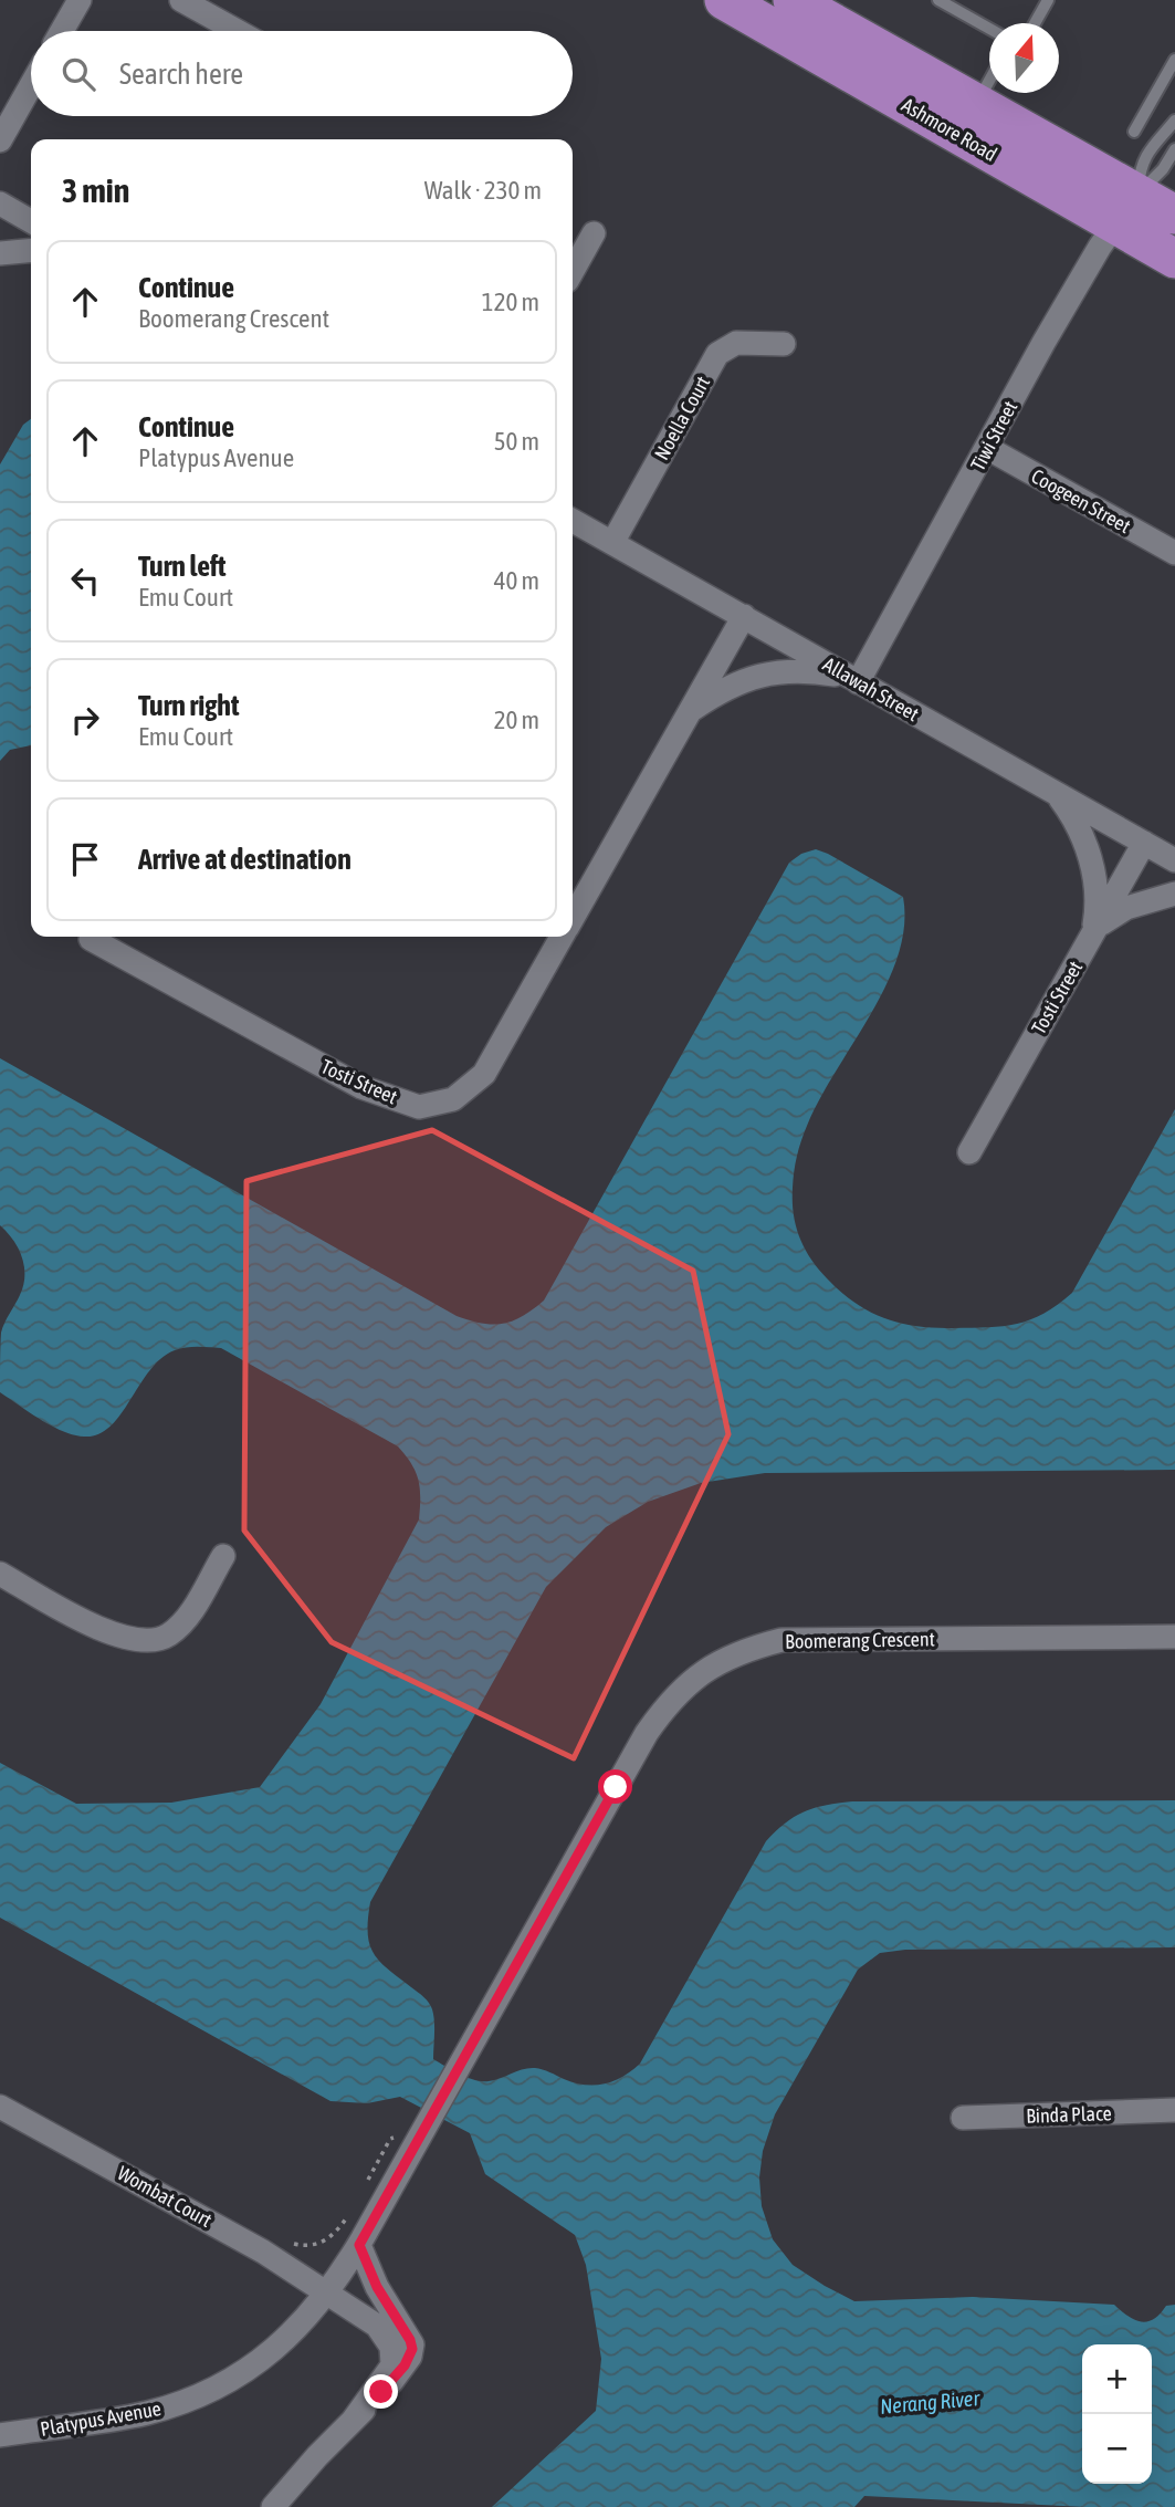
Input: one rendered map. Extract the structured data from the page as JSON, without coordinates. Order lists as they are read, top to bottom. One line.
{"streets":{"main road":["Ashmore Road"],"street":["Noella Court","Tiwi Street","Coogeen Street","Allawah Street","Tosti Street","Boomerang Crescent","Binda Place","Wombat Court","Platypus Avenue"]},"crossings":[["Ashmore Road","Tiwi Street"],["Noella Court","Allawah Street"],["Tiwi Street","Coogeen Street"],["Tiwi Street","Allawah Street"],["Allawah Street","Tosti Street"],["Boomerang Crescent","Platypus Avenue"],["Wombat Court","Platypus Avenue"]],"water":["Nerang River"],"north":"top","page":{"search":"Search here","heading":["3 min","Walk · 230 m"],"list":[["Continue","Boomerang Crescent","120 m"],["Continue","Platypus Avenue","50 m"],["Turn left","Emu Court","40 m"],["Turn right","Emu Court","20 m"],"Arrive at destination"],"map_buttons":["+","−"]}}
